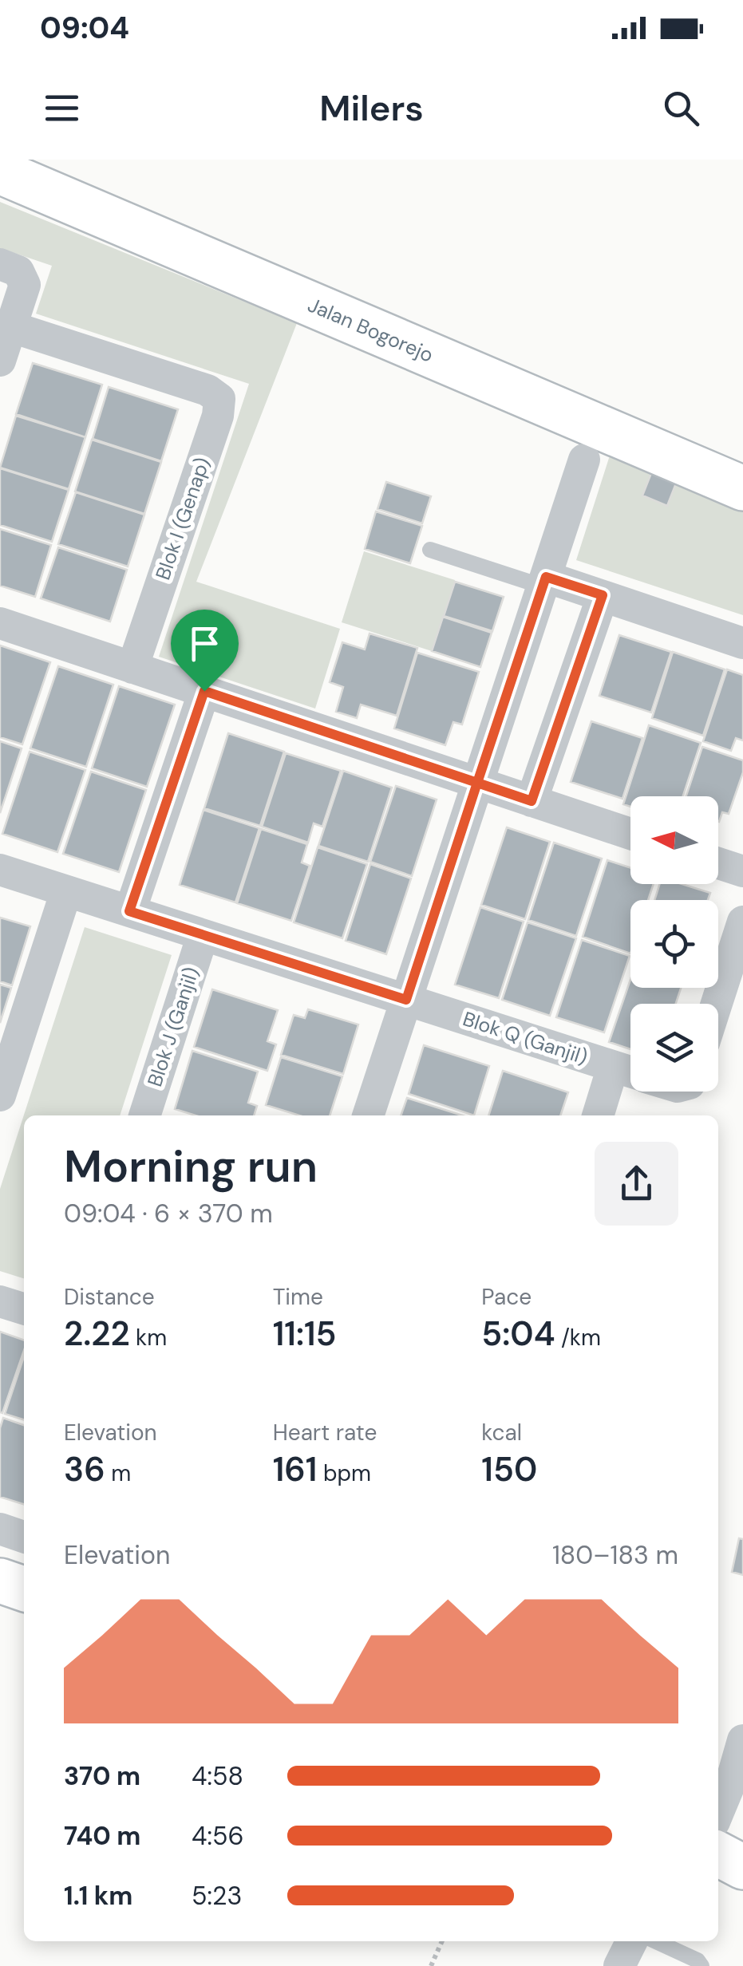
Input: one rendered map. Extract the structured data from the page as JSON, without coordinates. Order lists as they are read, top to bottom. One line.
{"streets":{"street":["Jalan Bogorejo","Blok I (Genap)","Blok J (Ganjil)","Blok Q (Ganjil)"]},"crossings":[["Blok J (Ganjil)","Blok Q (Ganjil)"]],"north":"left","page":{"status":"09:04","header":"Milers","heading":["Morning run","09:04 · 6 × 370 m"],"stats":[["Distance","2.22 km"],["Time","11:15"],["Pace","5:04 /km"],["Elevation","36 m"],["Heart rate","161 bpm"],["kcal","150"]],"chart":["Elevation","180–183 m"],"list":[{"name":"370 m","note":"4:58"},{"name":"740 m","note":"4:56"},{"name":"1.1 km","note":"5:23"}]}}
